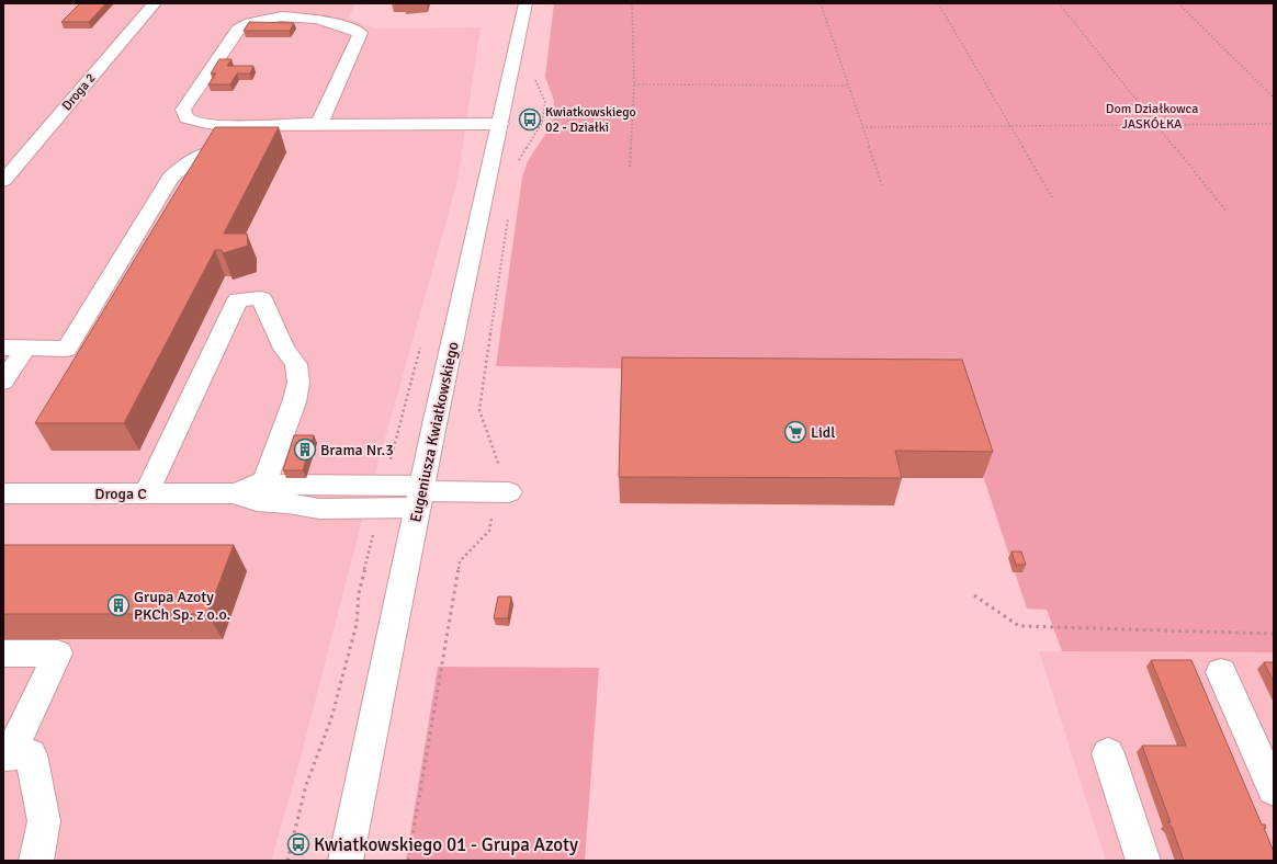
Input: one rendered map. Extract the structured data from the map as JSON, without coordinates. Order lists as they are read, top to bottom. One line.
{"streets":{"main road":["Droga 2","Eugeniusza Kwiatkowskiego","Droga C"]},"crossings":[["Eugeniusza Kwiatkowskiego","Droga C"]],"parks":["Dom Działkowca JASKÓŁKA"],"places":{"bus stop":["Kwiatkowskiego 02 - Działki","Kwiatkowskiego 01 - Grupa Azoty"],"supermarket":["Lidl"],"building":["Brama Nr.3","Grupa Azoty PKCh Sp. z o.o."]}}
